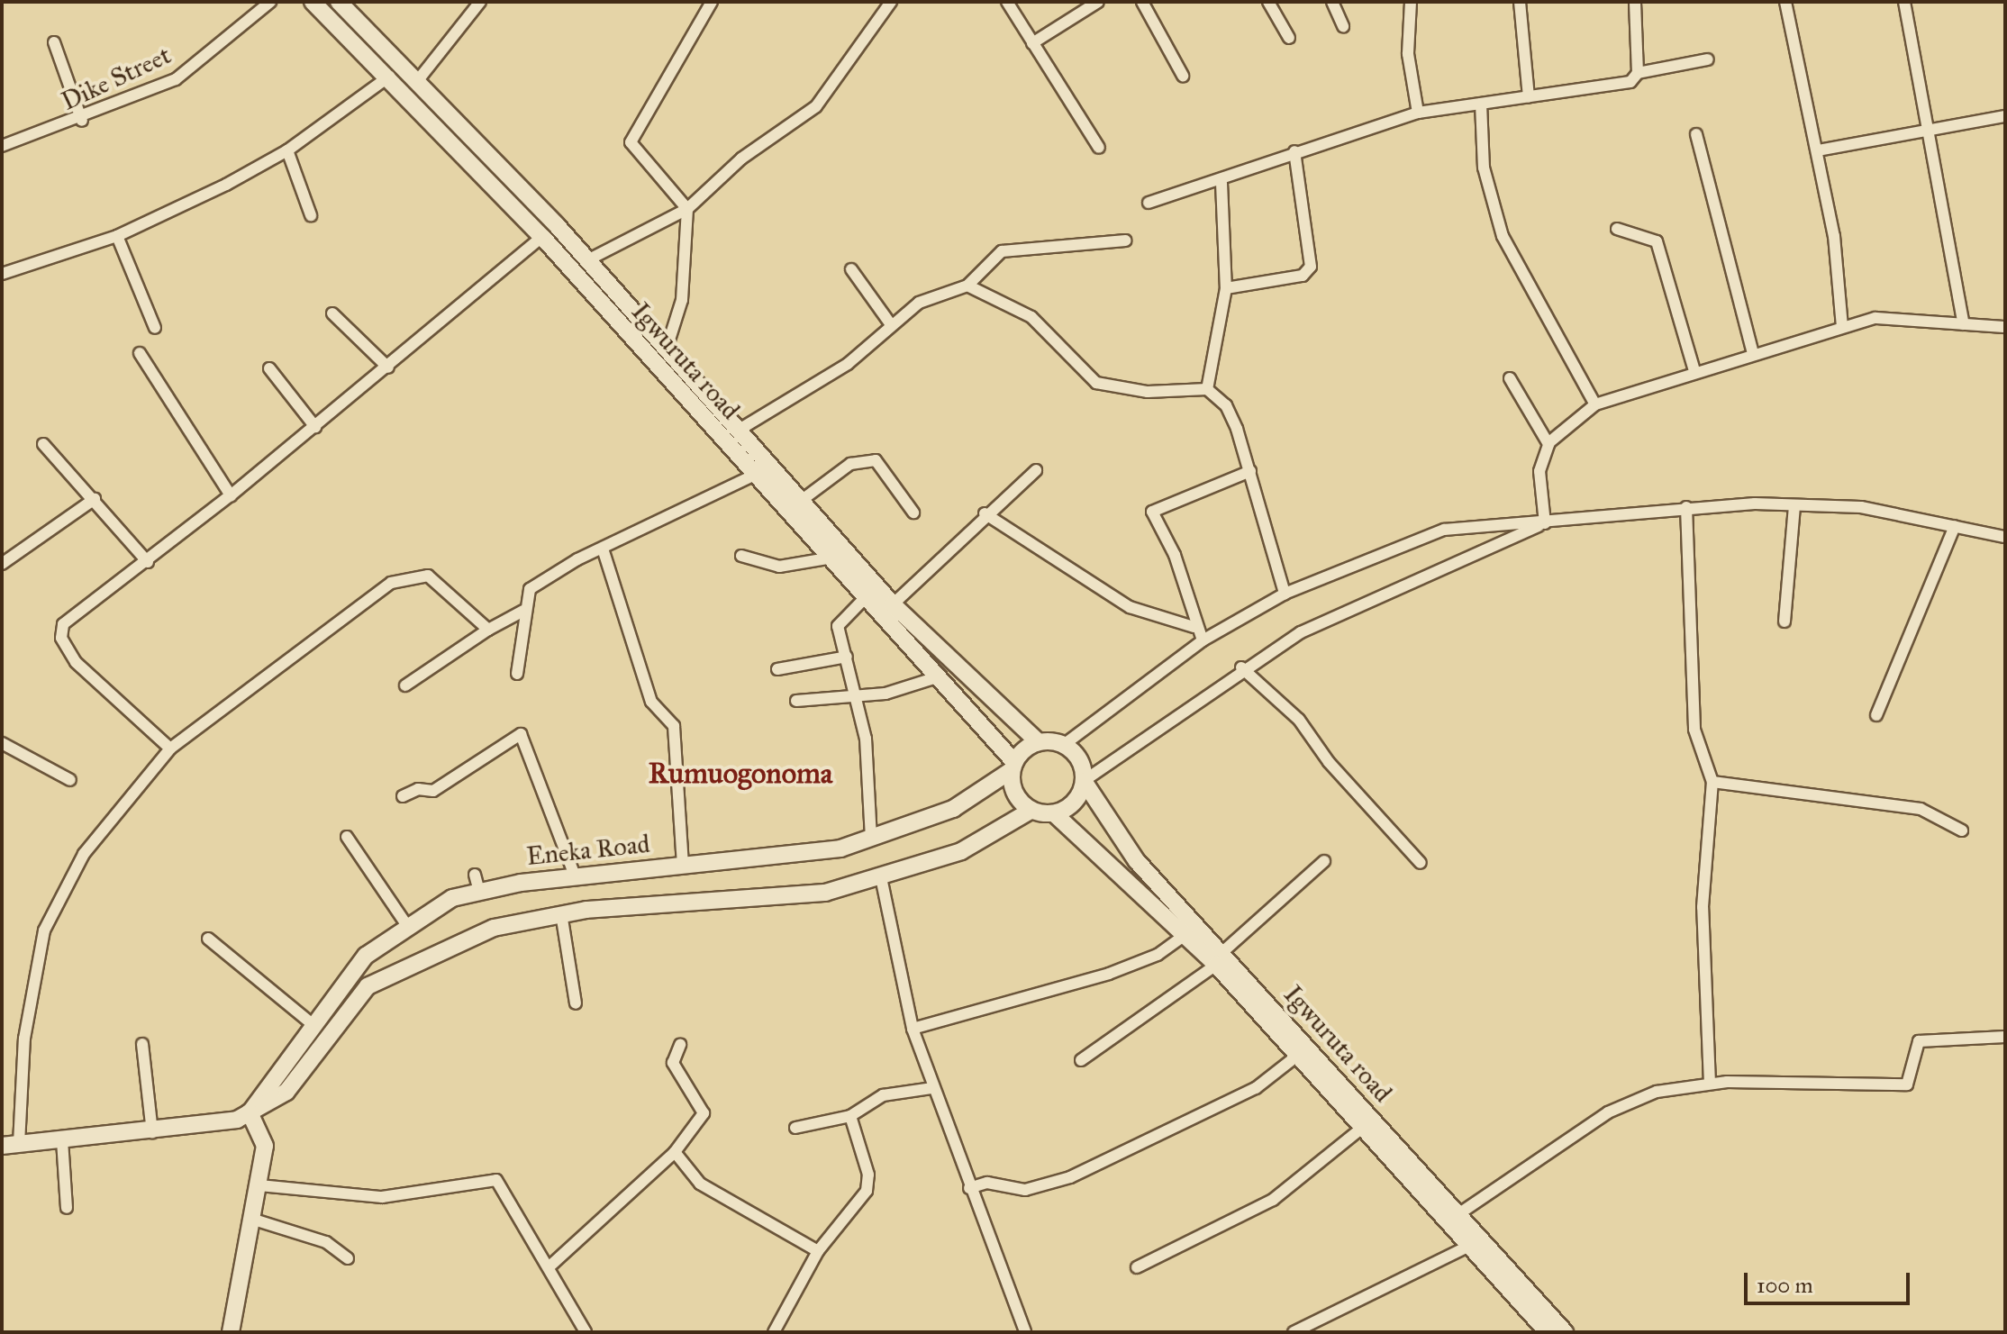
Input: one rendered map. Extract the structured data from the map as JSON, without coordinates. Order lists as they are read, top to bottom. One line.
{"streets":{"main road":["Igwuruta road","Eneka Road"],"street":["Dike Street"]},"crossings":[["Igwuruta road","Eneka Road"]],"districts":["Rumuogonoma"],"scale_bar":"100 m"}
